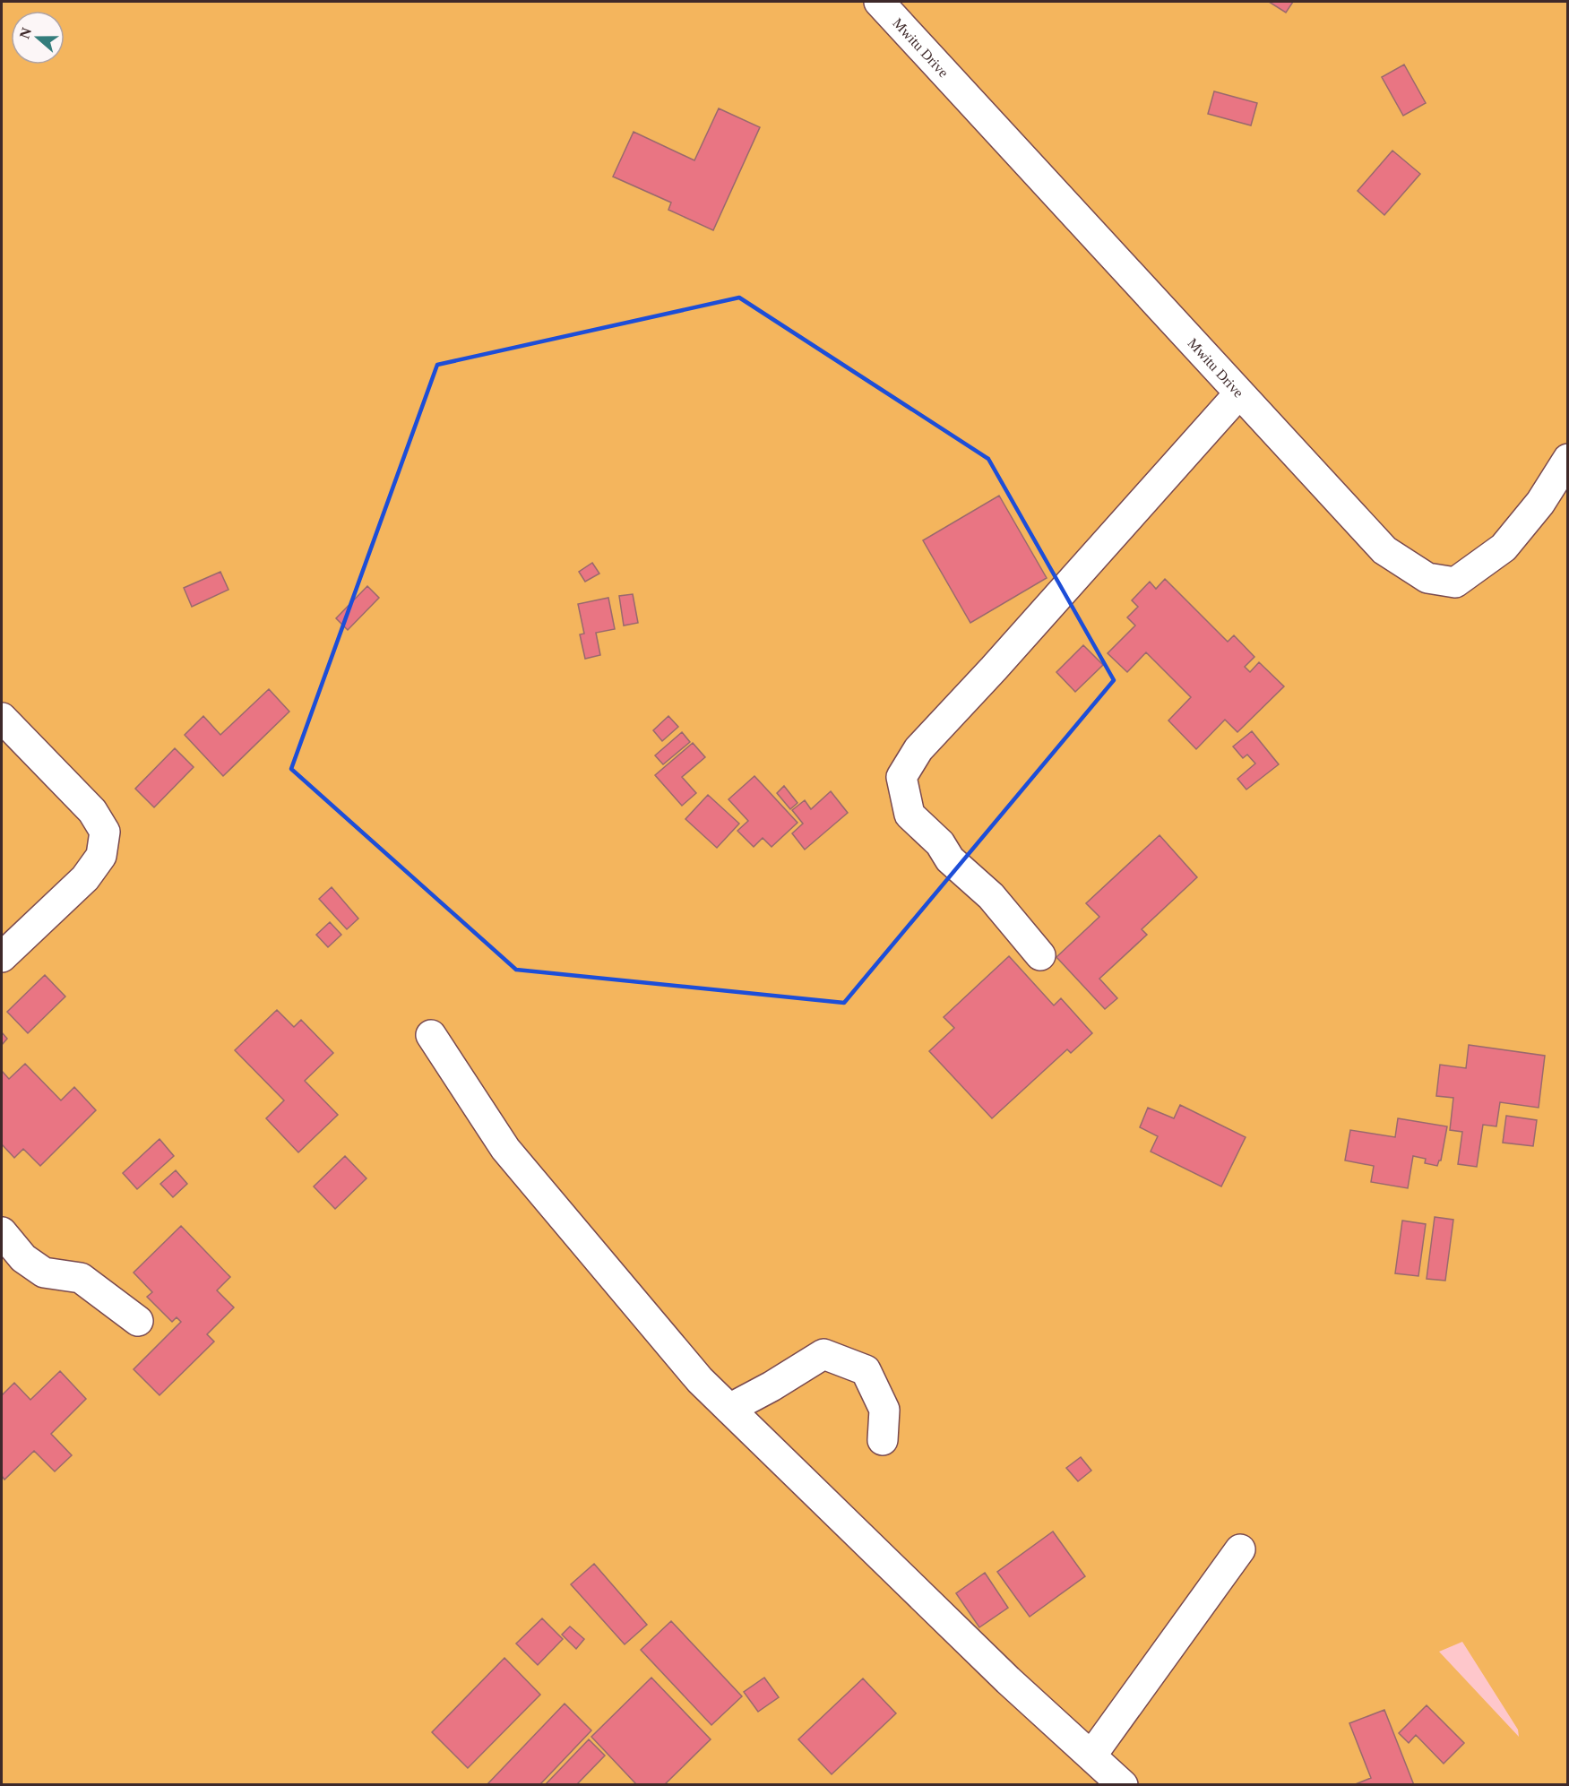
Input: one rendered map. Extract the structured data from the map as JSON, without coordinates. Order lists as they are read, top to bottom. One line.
{"streets":{"street":["Mwitu Drive"]},"north":"left"}
